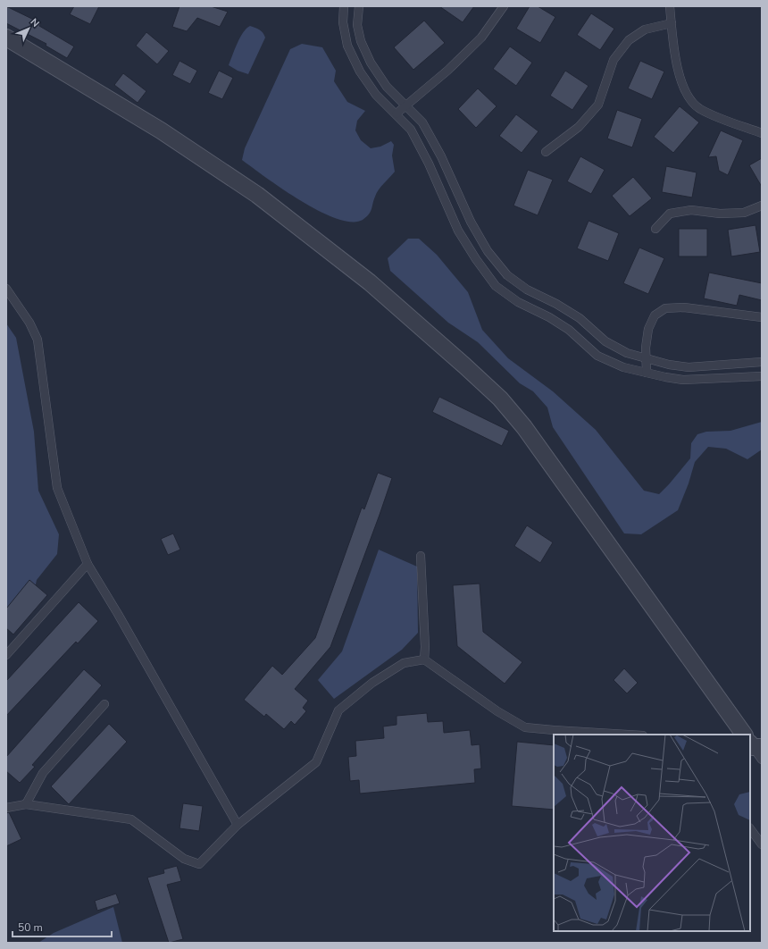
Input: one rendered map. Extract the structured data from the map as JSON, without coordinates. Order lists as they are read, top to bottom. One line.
{"scale_bar":"50 m","north":"top right"}
